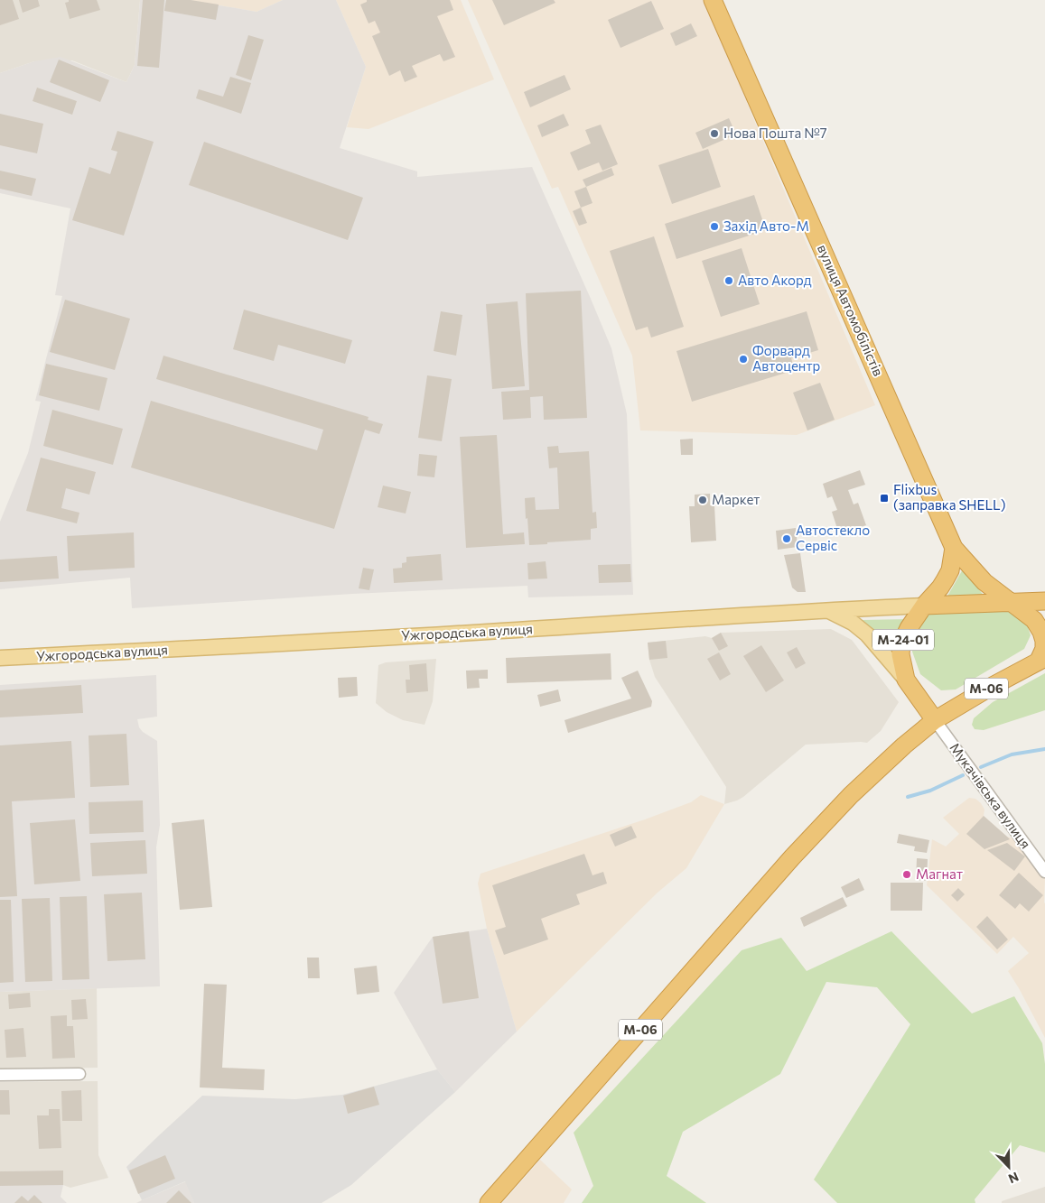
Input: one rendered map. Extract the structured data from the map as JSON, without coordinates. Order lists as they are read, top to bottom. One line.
{"streets":{"highway":["вулиця Автомобілістів","М-24-01","М-06"],"main road":["Ужгородська вулиця"],"street":["Мукачівська вулиця"]},"crossings":[["вулиця Автомобілістів","М-24-01"],["вулиця Автомобілістів","М-06"],["Ужгородська вулиця","М-24-01"],["М-24-01","М-06"],["М-24-01","Мукачівська вулиця"],["М-06","Мукачівська вулиця"]],"places":{"other":["Нова Пошта №7","Захід Авто-М","Авто Акорд","Форвард Автоцентр","Маркет","Автостекло Сервіс","Магнат"],"transit":["Flixbus (заправка SHELL)"]},"north":"bottom right"}
